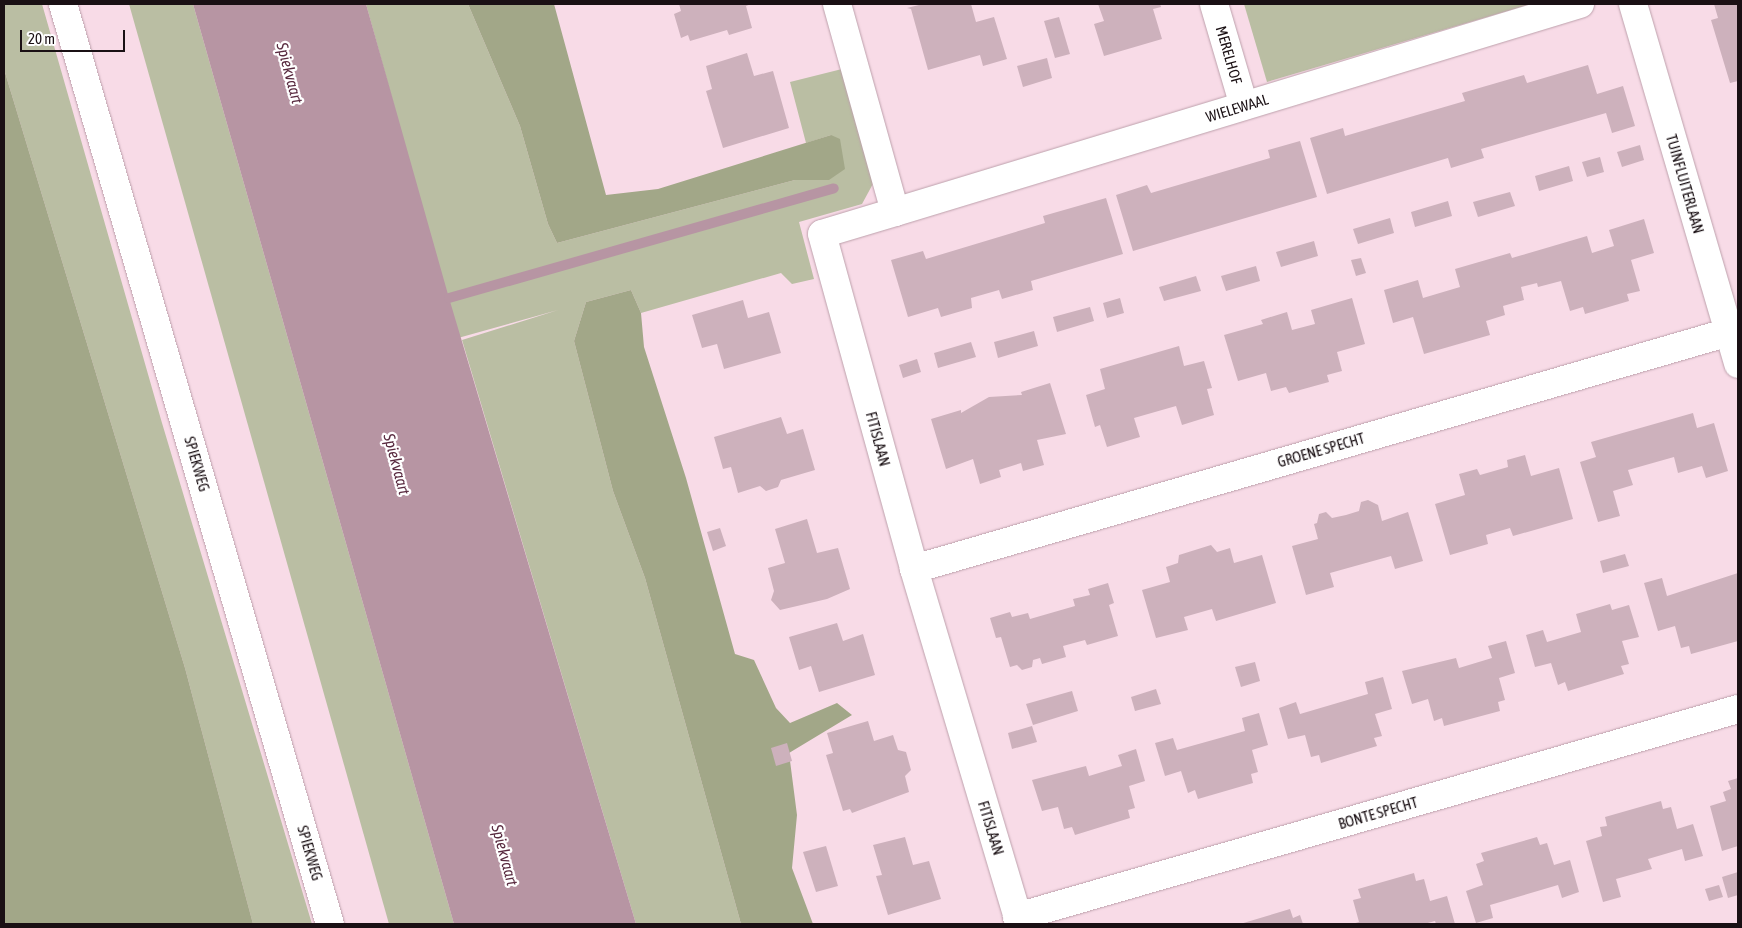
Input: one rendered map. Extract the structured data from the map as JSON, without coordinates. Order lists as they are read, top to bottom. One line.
{"streets":{"street":["MERELHOF","WIELEWAAL","TUINFLUITERLAAN","FITISLAAN","GROENE SPECHT","SPIEKWEG","BONTE SPECHT"]},"crossings":[["MERELHOF","WIELEWAAL"],["WIELEWAAL","FITISLAAN"],["TUINFLUITERLAAN","GROENE SPECHT"],["FITISLAAN","GROENE SPECHT"],["FITISLAAN","BONTE SPECHT"]],"water":["Spiekvaart"],"scale_bar":"20 m"}
